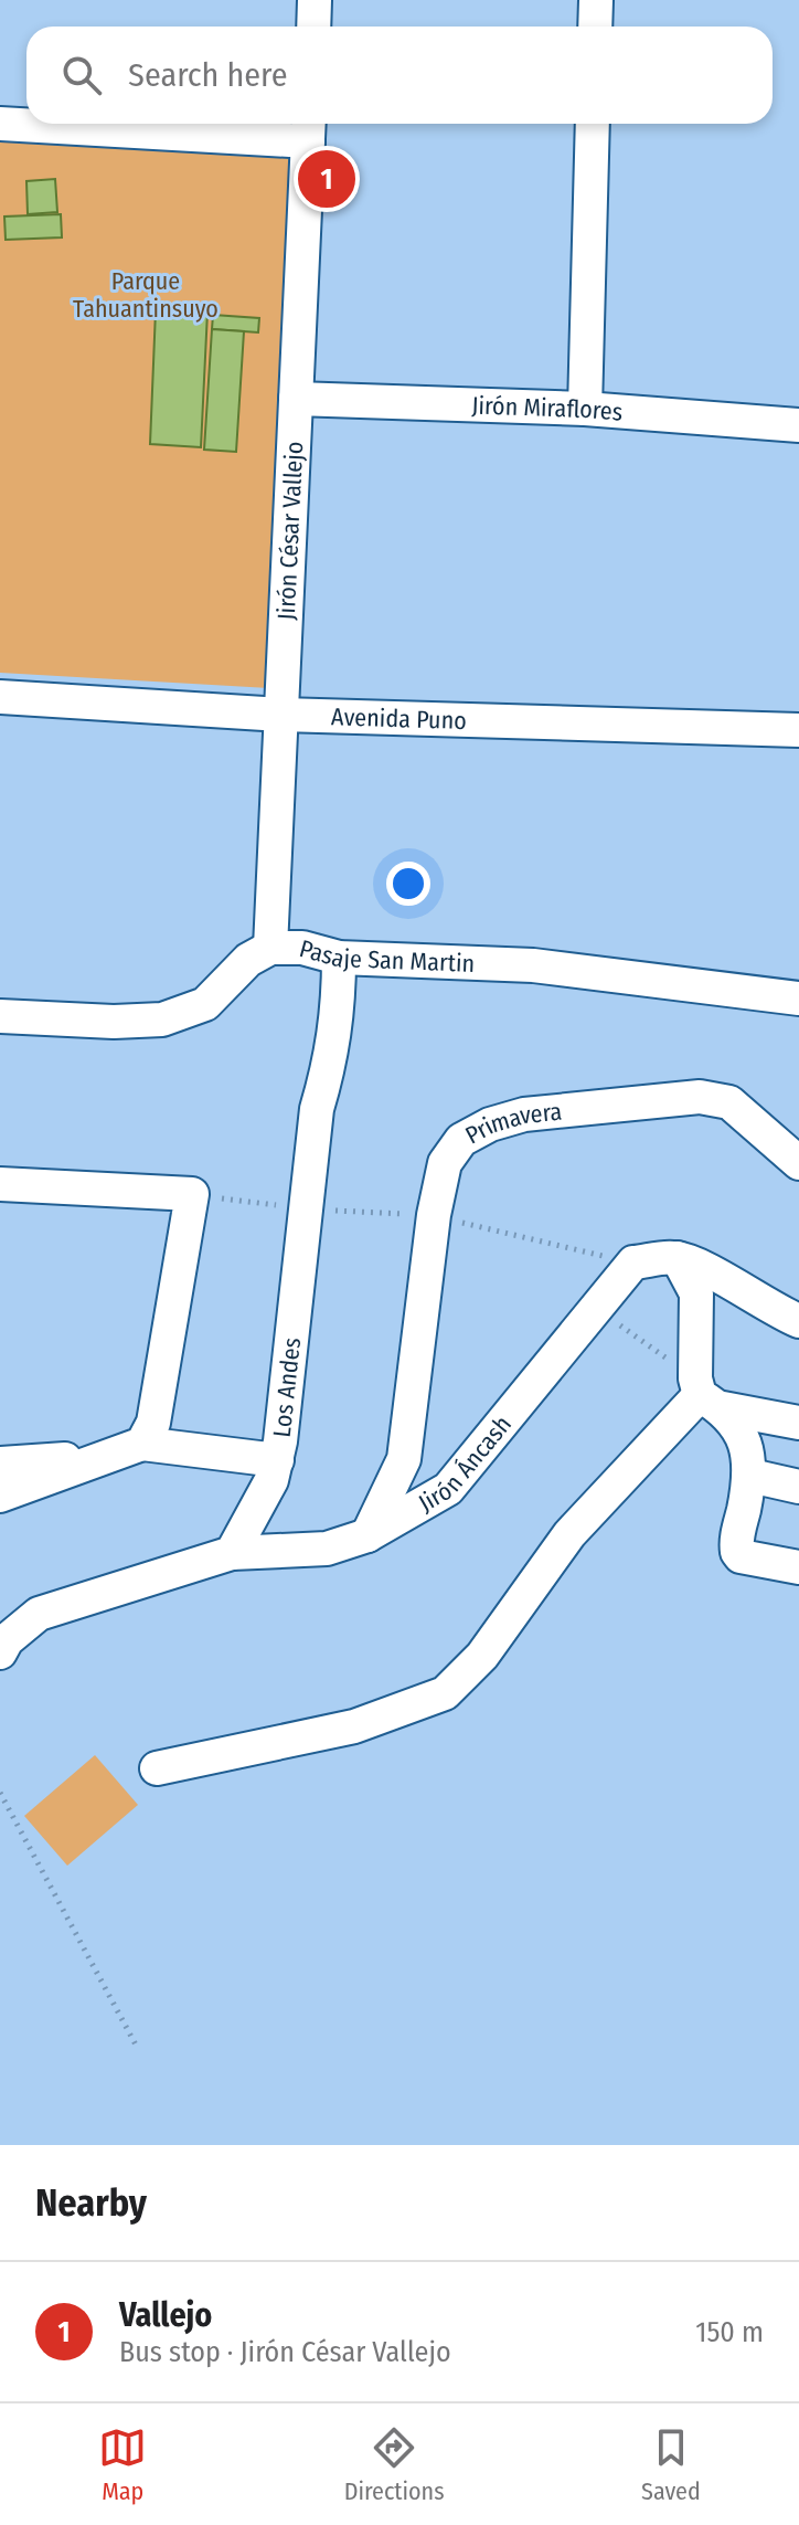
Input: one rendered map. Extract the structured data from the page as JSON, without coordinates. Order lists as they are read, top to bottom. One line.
{"streets":{"street":["Jirón Miraflores","Jirón César Vallejo","Avenida Puno","Pasaje San Martin","Primavera","Los Andes","Jirón Áncash"]},"crossings":[["Jirón Miraflores","Jirón César Vallejo"],["Jirón César Vallejo","Avenida Puno"],["Jirón César Vallejo","Pasaje San Martin"],["Pasaje San Martin","Los Andes"],["Primavera","Jirón Áncash"],["Los Andes","Jirón Áncash"]],"parks":["Parque Tahuantinsuyo"],"page":{"search":"Search here","pins":"1","heading":"Nearby","list":[{"mark":"1","name":"Vallejo","note":"Bus stop · Jirón César Vallejo","value":"150 m"}],"nav":["Map","Directions","Saved"]}}
